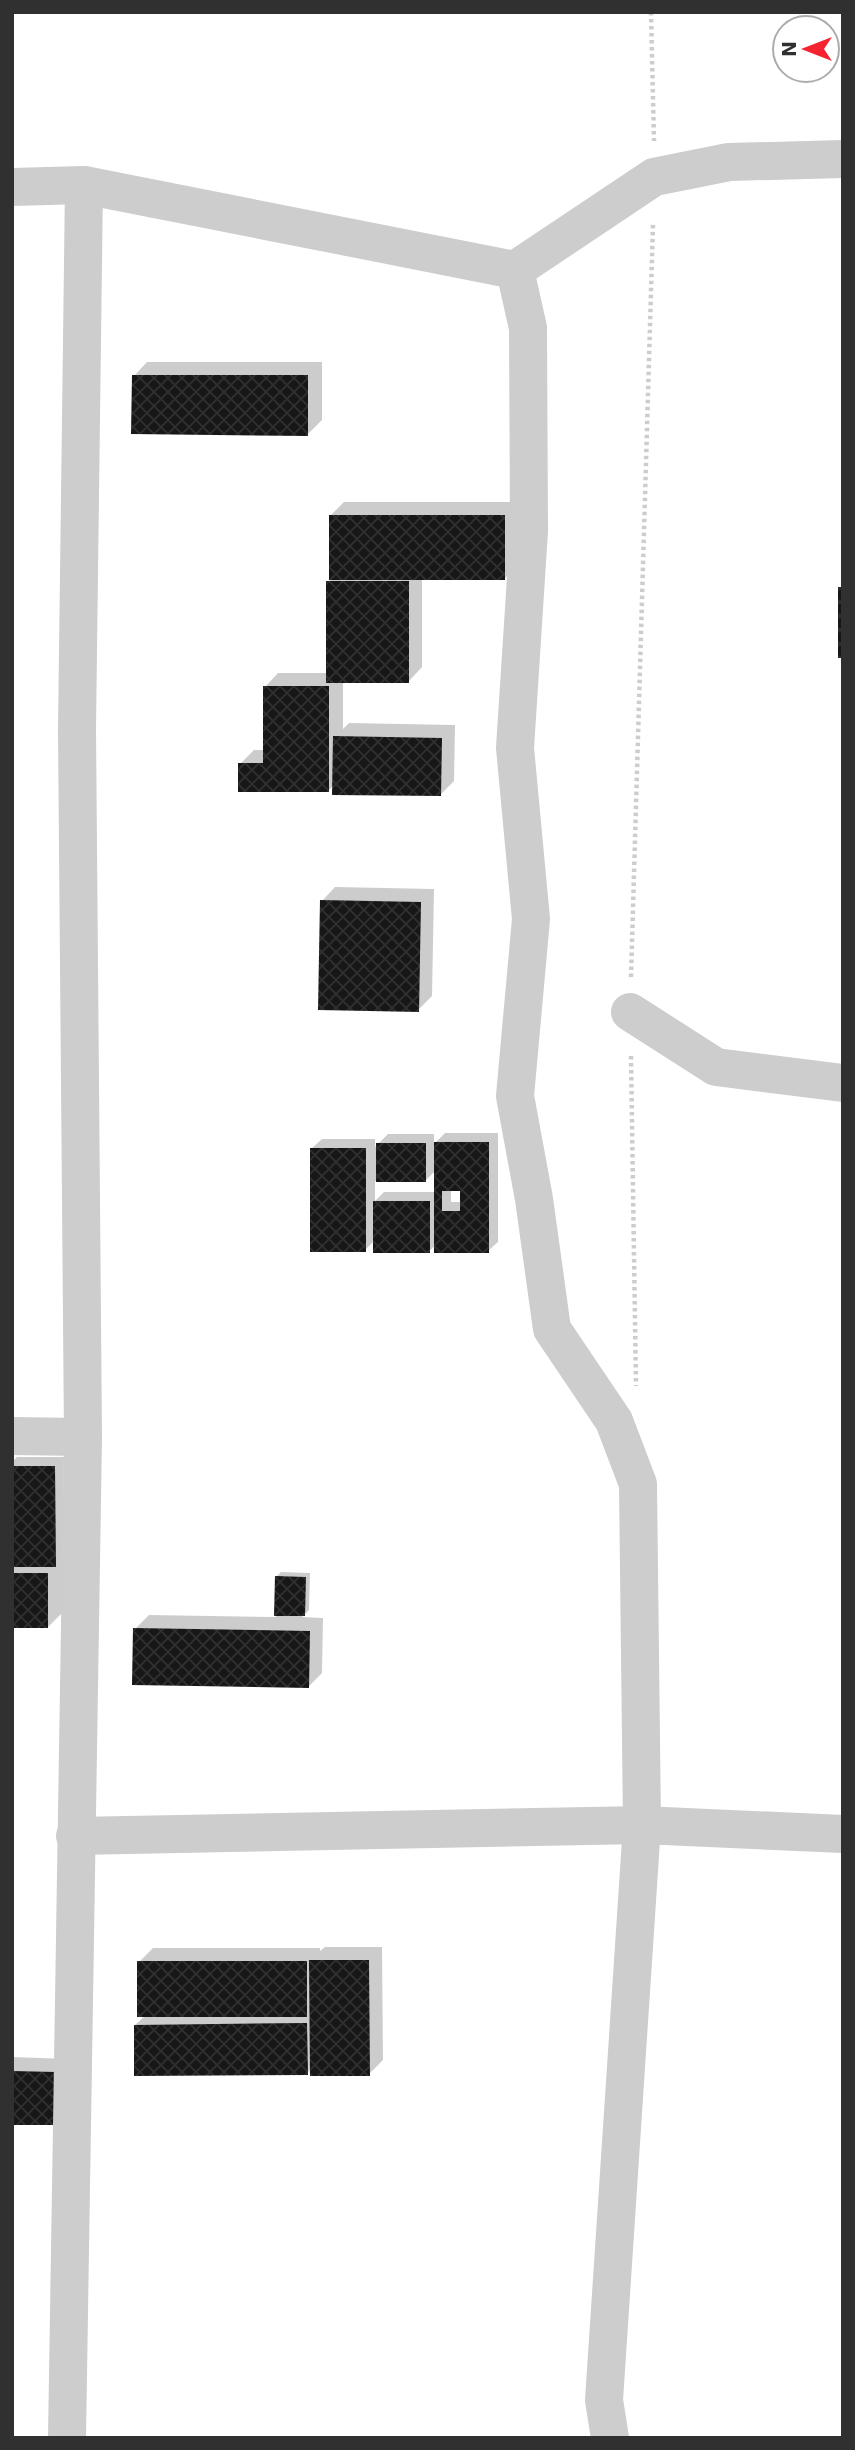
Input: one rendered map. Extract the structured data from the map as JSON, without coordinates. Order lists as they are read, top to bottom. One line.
{"north":"left"}
